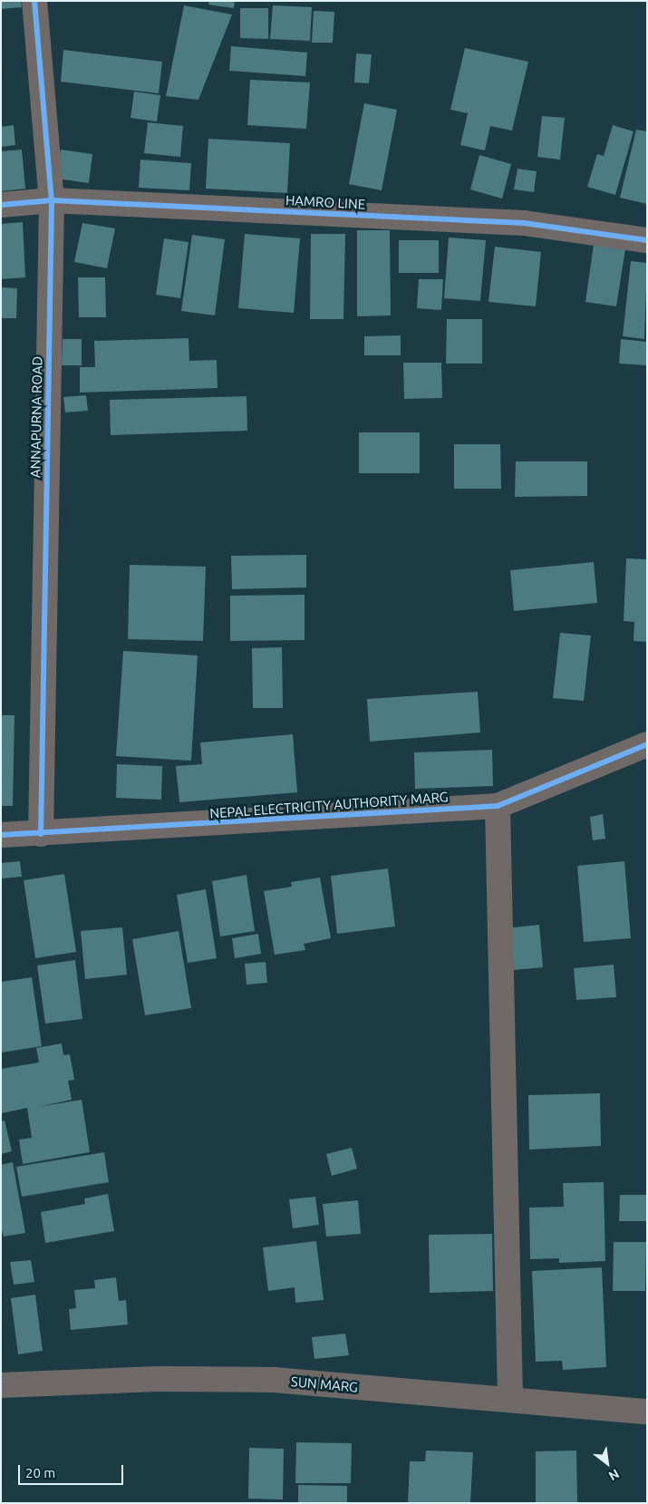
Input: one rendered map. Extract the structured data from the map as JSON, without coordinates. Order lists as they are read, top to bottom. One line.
{"streets":{"street":["HAMRO LINE","ANNAPURNA ROAD","NEPAL ELECTRICITY AUTHORITY MARG","SUN MARG"]},"crossings":[["HAMRO LINE","ANNAPURNA ROAD"],["ANNAPURNA ROAD","NEPAL ELECTRICITY AUTHORITY MARG"]],"scale_bar":"20 m","north":"bottom right"}
